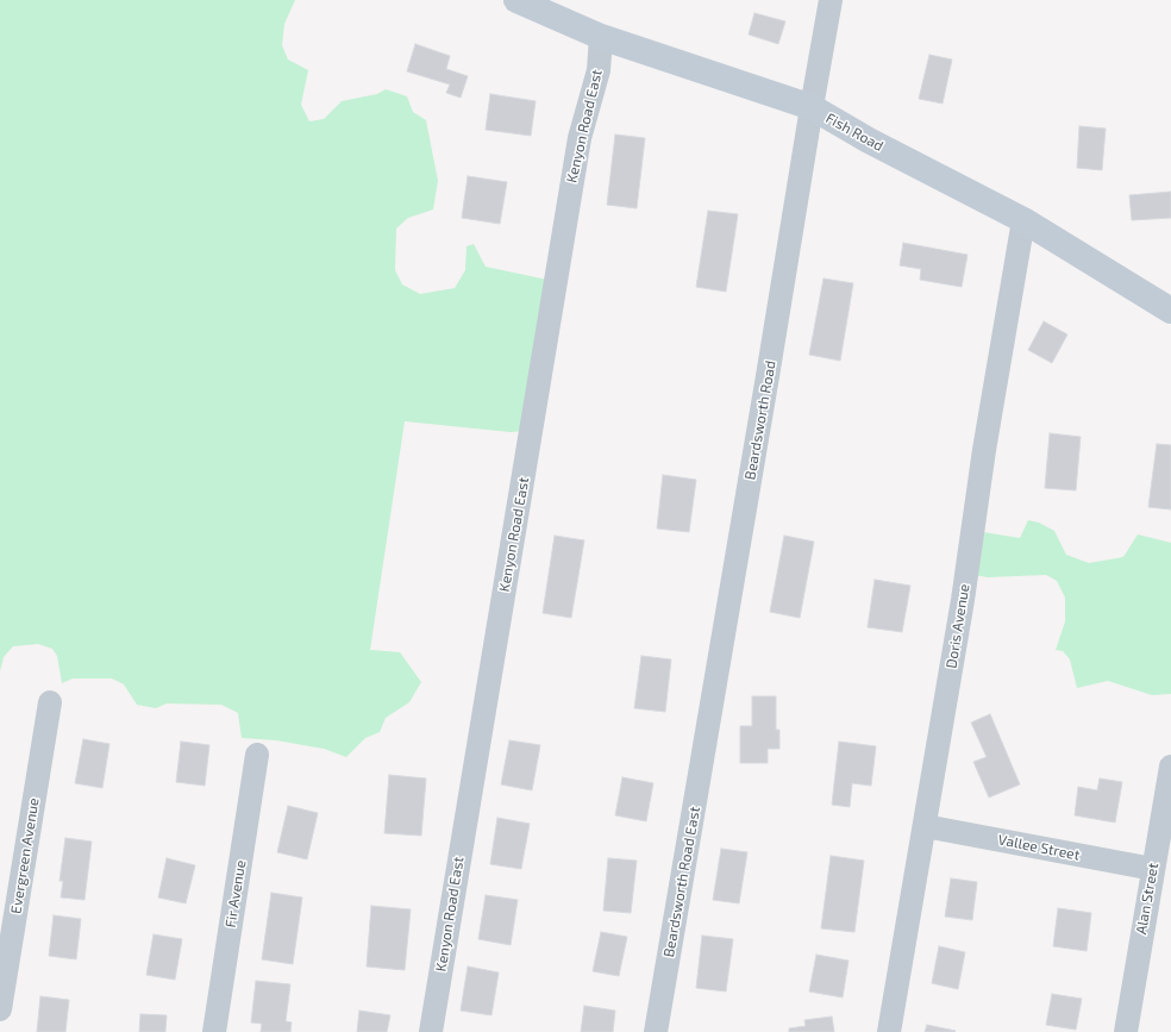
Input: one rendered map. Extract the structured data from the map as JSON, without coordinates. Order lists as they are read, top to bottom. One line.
{"streets":{"main road":["Fish Road"],"street":["Kenyon Road East","Beardsworth Road","Doris Avenue","Vallee Street","Evergreen Avenue","Beardsworth Road East","Fir Avenue","Alan Street"]},"crossings":[["Kenyon Road East","Fish Road"],["Fish Road","Beardsworth Road"],["Fish Road","Doris Avenue"],["Beardsworth Road","Beardsworth Road East"],["Doris Avenue","Vallee Street"],["Vallee Street","Alan Street"]]}
